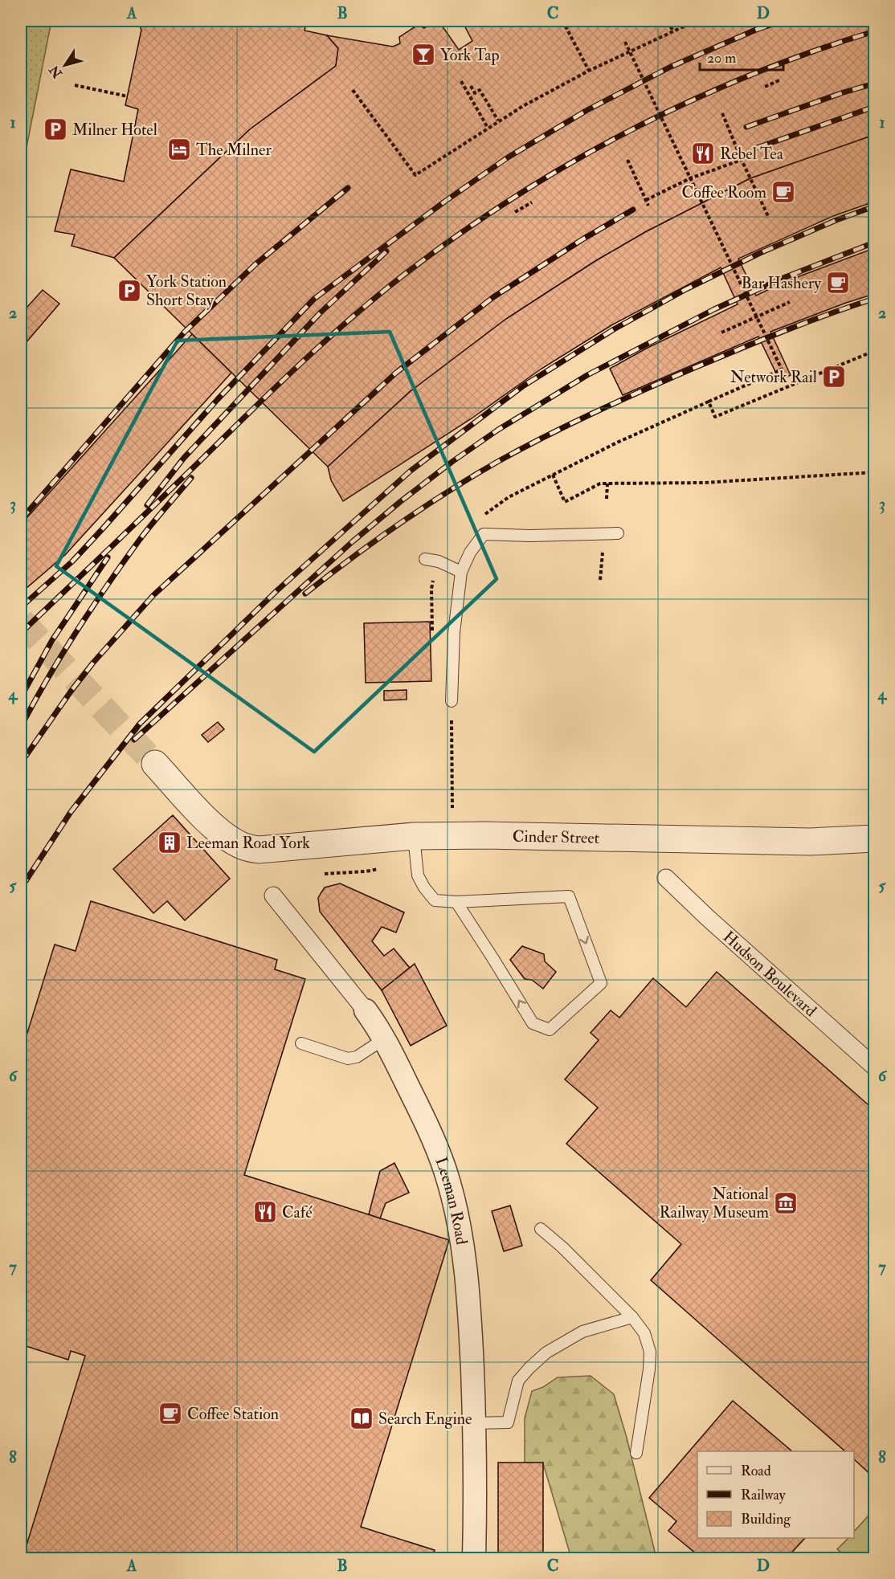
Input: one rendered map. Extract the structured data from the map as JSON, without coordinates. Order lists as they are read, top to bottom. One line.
{"streets":{"street":["Cinder Street","Hudson Boulevard","Leeman Road"]},"places":{"bar":["York Tap"],"parking":["Milner Hotel","York Station Short Stay","Network Rail"],"hotel":["The Milner"],"restaurant":["Rebel Tea","Café"],"cafe":["Coffee Room","Bar Hashery","Coffee Station"],"building":["Leeman Road York"],"museum":["National Railway Museum"],"library":["Search Engine"]},"legend":["Road","Railway","Building"],"scale_bar":"20 m","north":"bottom left","grid":{"columns":["A","B","C","D"],"rows":["1","2","3","4","5","6","7","8"]}}
